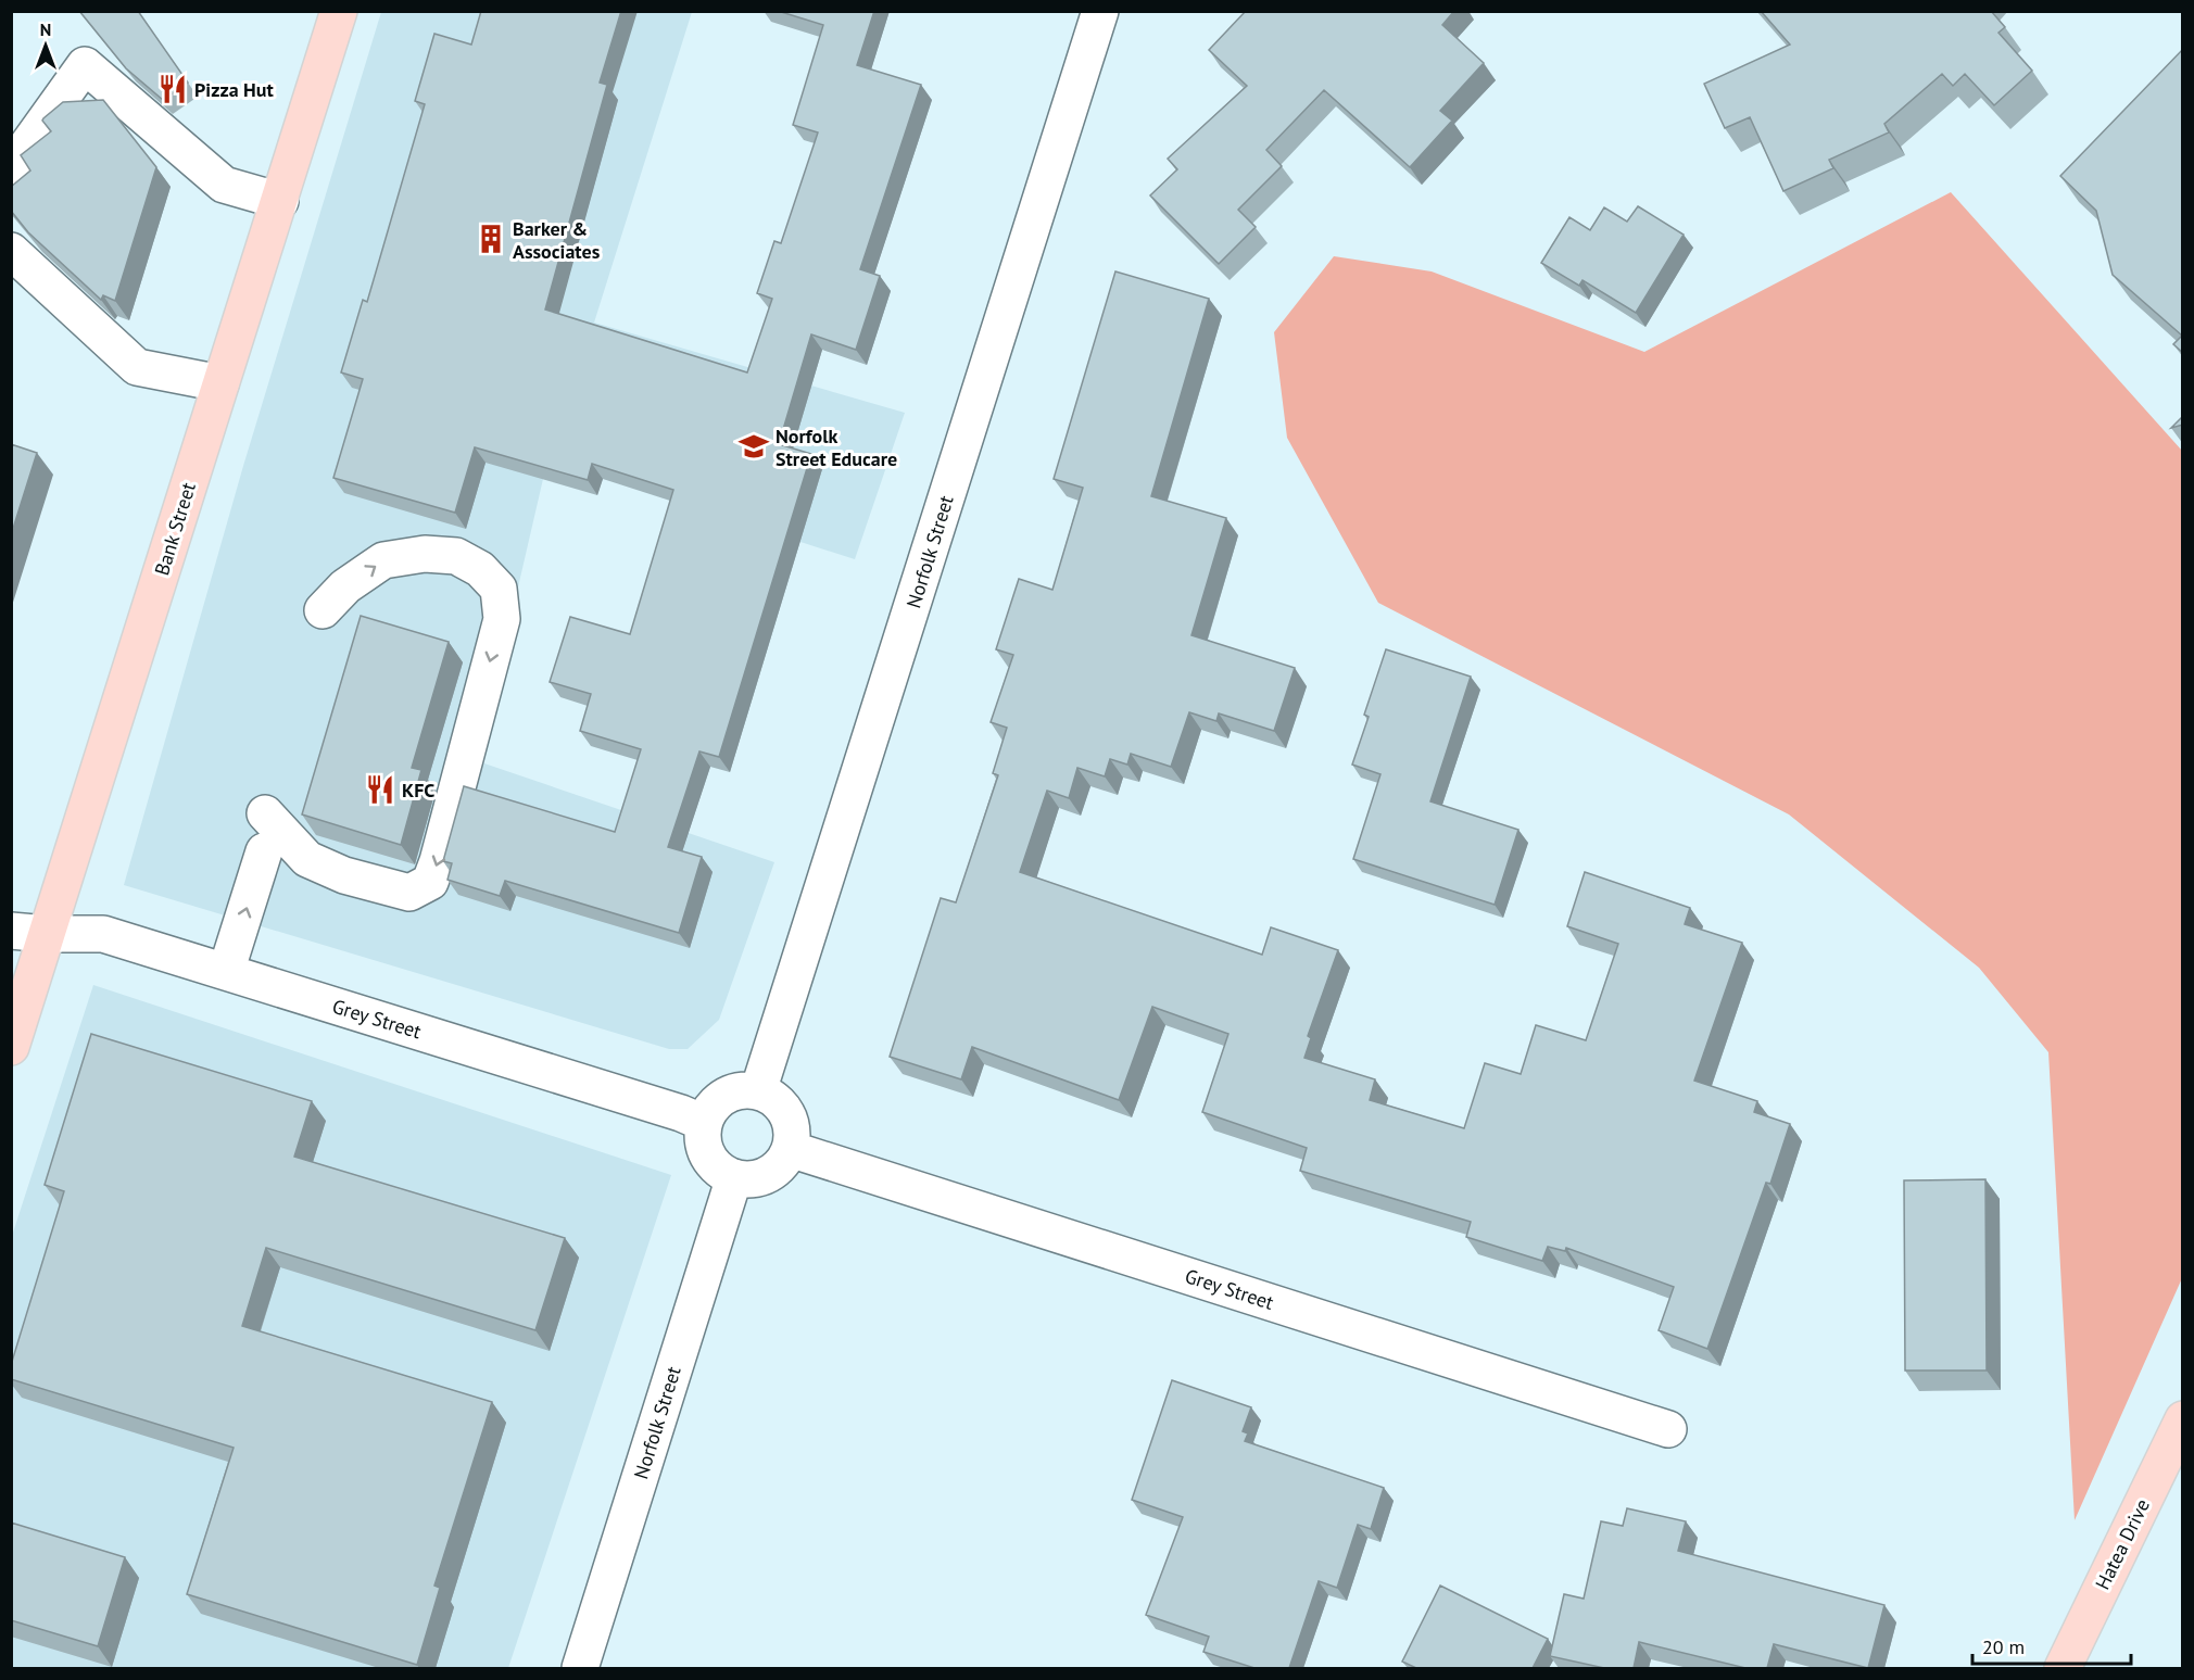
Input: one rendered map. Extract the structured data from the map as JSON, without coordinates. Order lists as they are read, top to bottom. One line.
{"streets":{"main road":["Bank Street","Hatea Drive"],"street":["Norfolk Street","Grey Street"]},"crossings":[["Bank Street","Grey Street"],["Norfolk Street","Grey Street"]],"places":{"restaurant":["Pizza Hut","KFC"],"building":["Barker & Associates"],"school or university":["Norfolk Street Educare"]},"scale_bar":"20 m","north":"top"}
